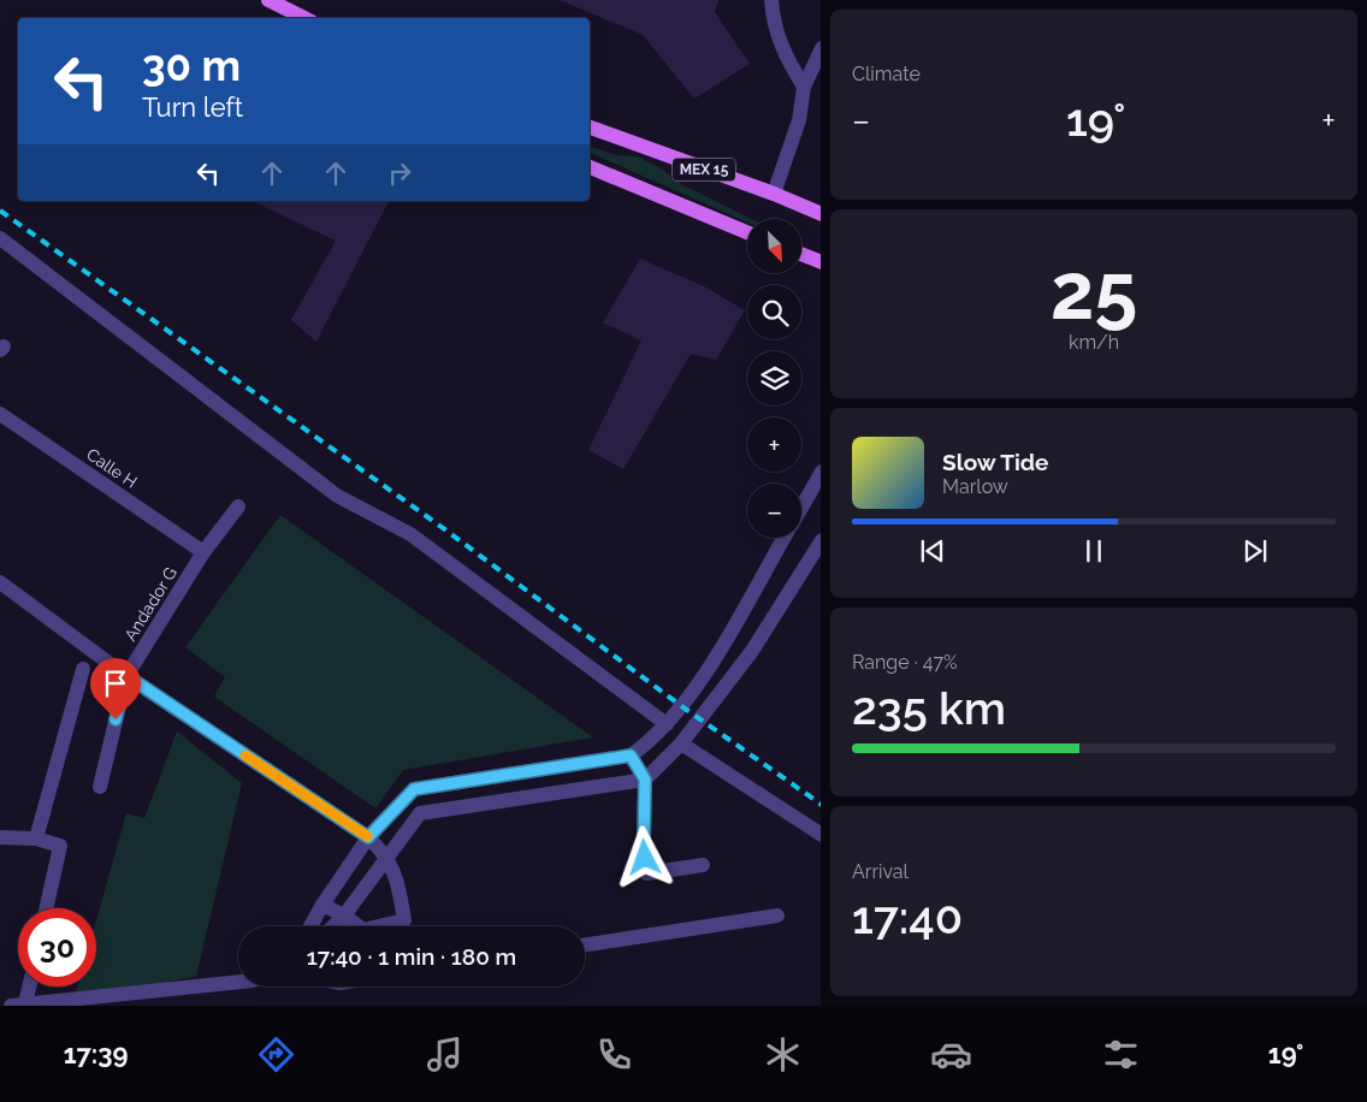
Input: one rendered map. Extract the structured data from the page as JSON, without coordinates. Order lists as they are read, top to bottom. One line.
{"streets":{"main road":["MEX 15"],"street":["Calle H","Andador G"]},"crossings":[["Calle H","Andador G"]],"north":"bottom right","page":{"tile":["Climate",["25","km/h"],["Range · 47%","235 km"],["Arrival","17:40"]],"turn":["30 m","Turn left"],"heat":["−","19°","+"],"map_buttons":["+","−"],"song":["Slow Tide","Marlow"],"limit":"30","trip":"17:40 · 1 min · 180 m","tabs":["17:39","19°"]}}
